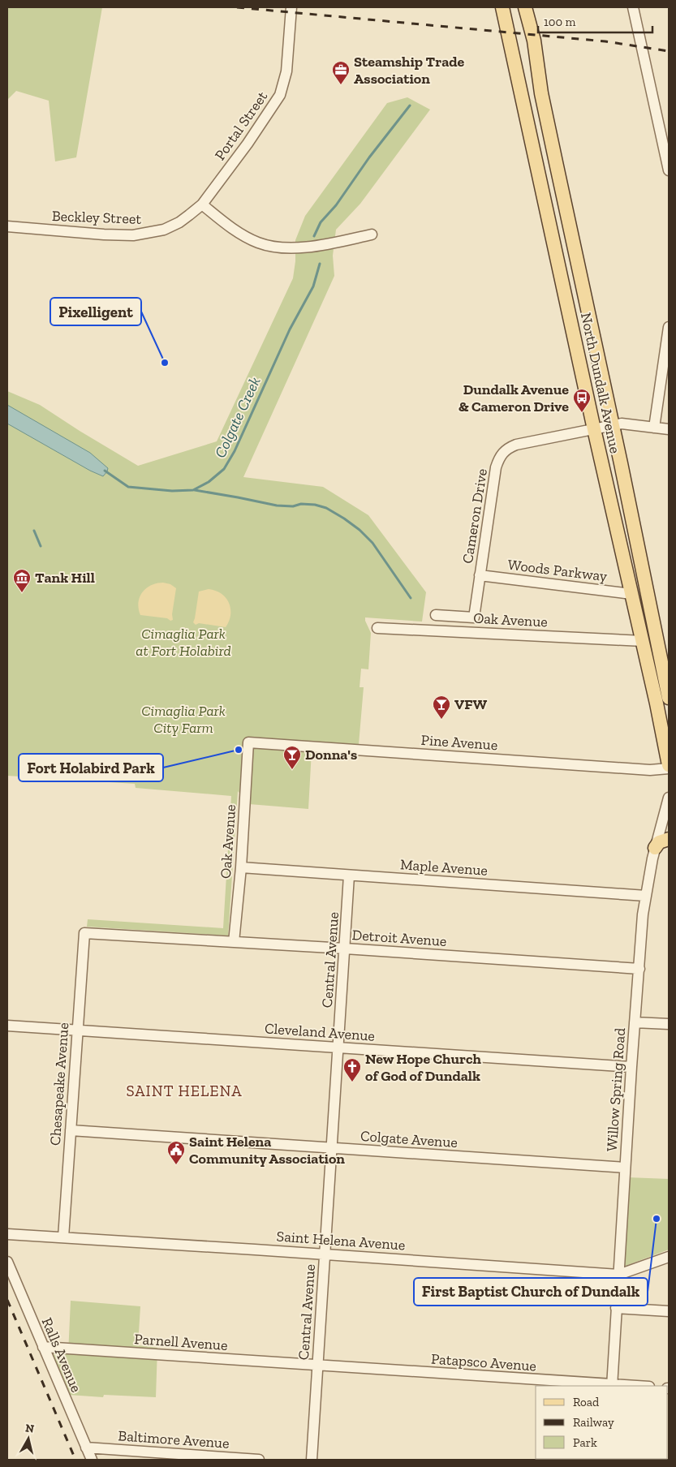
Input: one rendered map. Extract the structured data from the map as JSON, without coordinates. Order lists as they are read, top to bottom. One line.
{"streets":{"main road":["North Dundalk Avenue"],"street":["Portal Street","Beckley Street","Cameron Drive","Woods Parkway","Oak Avenue","Pine Avenue","Maple Avenue","Detroit Avenue","Central Avenue","Cleveland Avenue","Chesapeake Avenue","Willow Spring Road","Colgate Avenue","Saint Helena Avenue","Parnell Avenue","Ralls Avenue","Patapsco Avenue","Baltimore Avenue"]},"crossings":[["Portal Street","Beckley Street"],["North Dundalk Avenue","Cameron Drive"],["North Dundalk Avenue","Woods Parkway"],["North Dundalk Avenue","Oak Avenue"],["Cameron Drive","Woods Parkway"],["Oak Avenue","Pine Avenue"],["Oak Avenue","Maple Avenue"],["Oak Avenue","Detroit Avenue"],["Maple Avenue","Central Avenue"],["Maple Avenue","Willow Spring Road"],["Detroit Avenue","Central Avenue"],["Detroit Avenue","Chesapeake Avenue"],["Detroit Avenue","Willow Spring Road"],["Central Avenue","Cleveland Avenue"],["Central Avenue","Colgate Avenue"],["Central Avenue","Saint Helena Avenue"],["Central Avenue","Parnell Avenue"],["Central Avenue","Patapsco Avenue"],["Cleveland Avenue","Chesapeake Avenue"],["Cleveland Avenue","Willow Spring Road"],["Chesapeake Avenue","Colgate Avenue"],["Chesapeake Avenue","Saint Helena Avenue"],["Willow Spring Road","Colgate Avenue"],["Willow Spring Road","Saint Helena Avenue"],["Willow Spring Road","Patapsco Avenue"],["Parnell Avenue","Ralls Avenue"],["Parnell Avenue","Patapsco Avenue"],["Ralls Avenue","Baltimore Avenue"]],"districts":["SAINT HELENA"],"water":["Colgate Creek"],"parks":["Cimaglia Park at Fort Holabird","Cimaglia Park City Farm"],"places":{"office":["Steamship Trade Association"],"other":["Pixelligent","Fort Holabird Park","First Baptist Church of Dundalk"],"bus stop":["Dundalk Avenue & Cameron Drive"],"museum":["Tank Hill"],"bar":["VFW","Donna's"],"church":["New Hope Church of God of Dundalk"],"public building":["Saint Helena Community Association"]},"legend":["Road","Railway","Park"],"scale_bar":"100 m","north":"top"}
